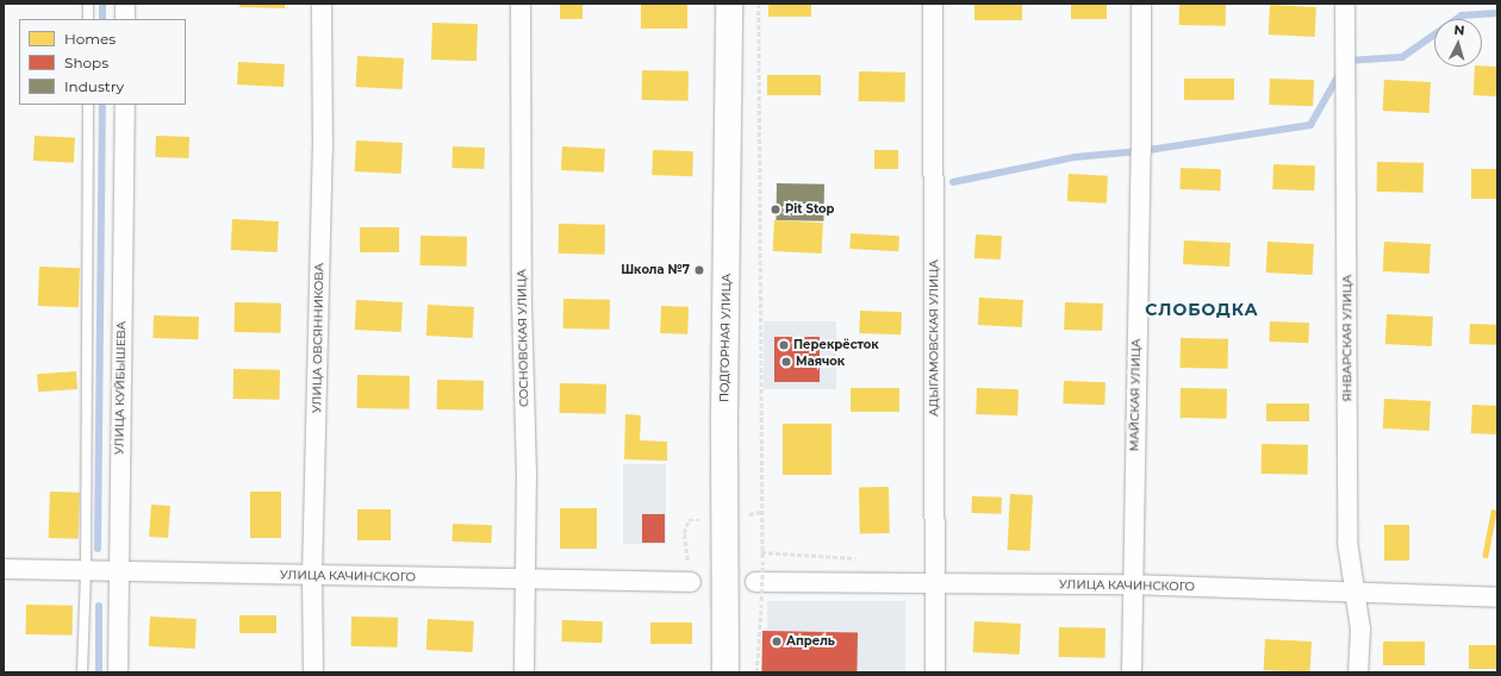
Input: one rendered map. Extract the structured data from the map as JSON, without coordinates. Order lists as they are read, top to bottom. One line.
{"streets":{"street":["УЛИЦА ОВСЯННИКОВА","СОСНОВСКАЯ УЛИЦА","ПОДГОРНАЯ УЛИЦА","АДЫГАМОВСКАЯ УЛИЦА","ЯНВАРСКАЯ УЛИЦА","УЛИЦА КУЙБЫШЕВА","МАЙСКАЯ УЛИЦА","УЛИЦА КАЧИНСКОГО"]},"crossings":[["УЛИЦА ОВСЯННИКОВА","УЛИЦА КАЧИНСКОГО"],["СОСНОВСКАЯ УЛИЦА","УЛИЦА КАЧИНСКОГО"],["АДЫГАМОВСКАЯ УЛИЦА","УЛИЦА КАЧИНСКОГО"],["ЯНВАРСКАЯ УЛИЦА","УЛИЦА КАЧИНСКОГО"],["УЛИЦА КУЙБЫШЕВА","УЛИЦА КАЧИНСКОГО"],["МАЙСКАЯ УЛИЦА","УЛИЦА КАЧИНСКОГО"]],"districts":["СЛОБОДКА"],"places":["Pit Stop","Школа №7","Перекрёсток","Маячок","Апрель"],"legend":["Homes","Shops","Industry"],"north":"top"}
